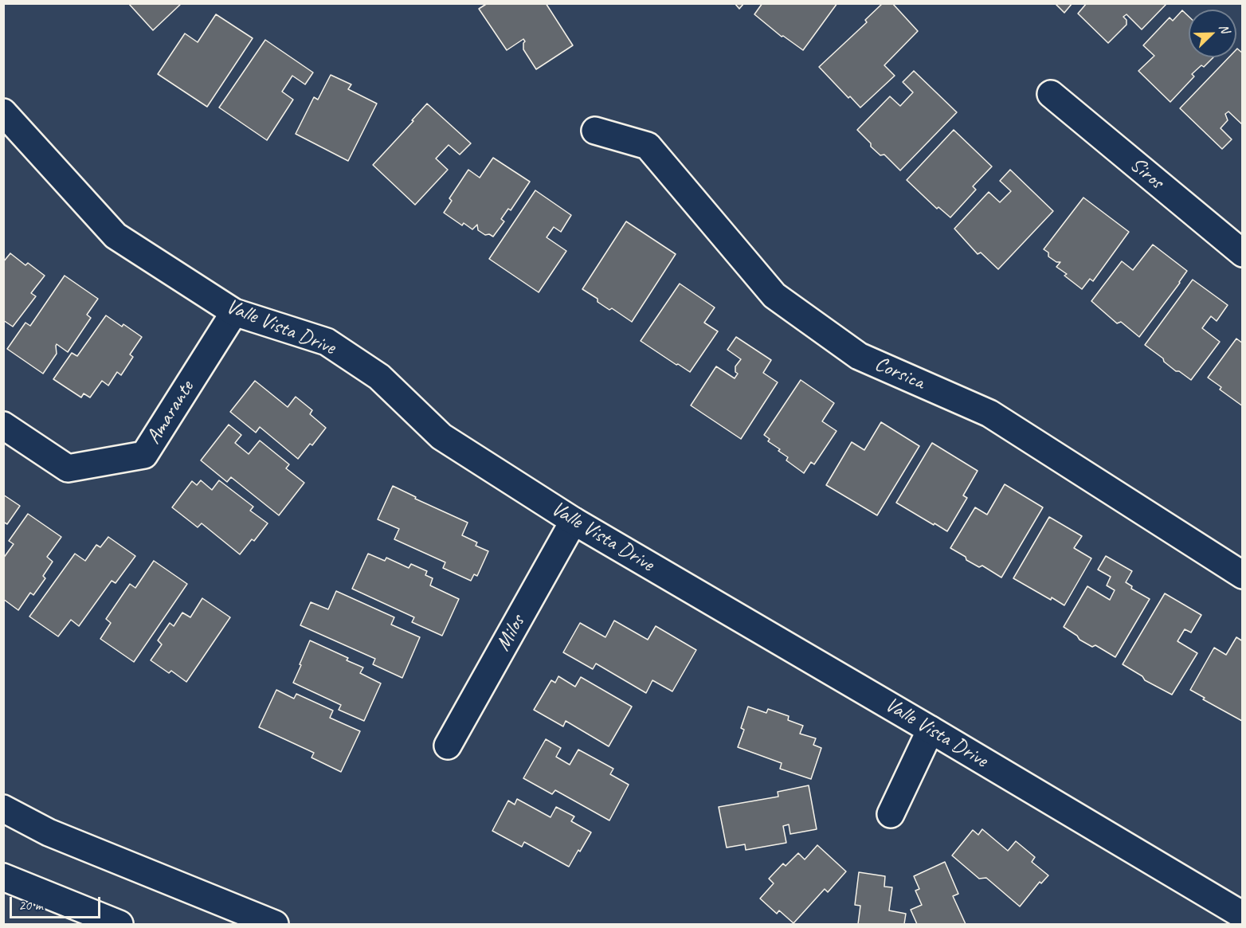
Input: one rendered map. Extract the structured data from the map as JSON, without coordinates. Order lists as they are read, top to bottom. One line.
{"streets":{"street":["Siros","Valle Vista Drive","Corsica","Amarante","Milos"]},"crossings":[["Valle Vista Drive","Amarante"],["Valle Vista Drive","Milos"]],"scale_bar":"20 m","north":"top right"}
